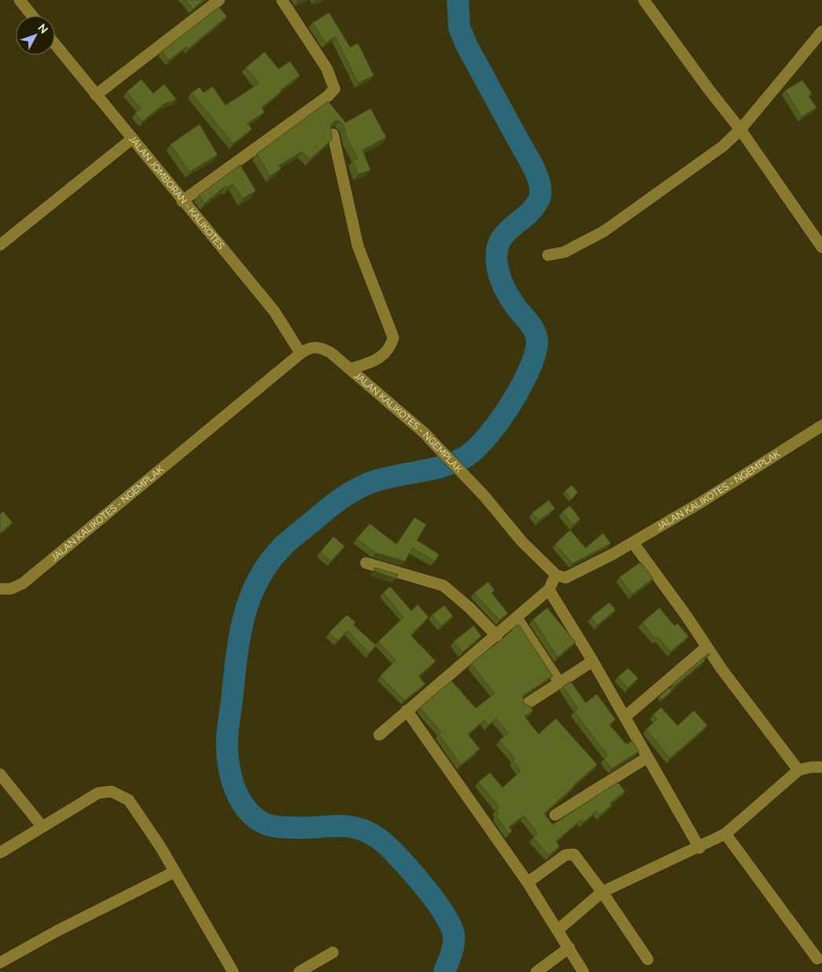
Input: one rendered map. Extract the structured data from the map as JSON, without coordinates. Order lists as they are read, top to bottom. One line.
{"streets":{"street":["JALAN JOMBORAN - KALIKOTES","JALAN KALIKOTES - NGEMPLAK"]},"crossings":[["JALAN JOMBORAN - KALIKOTES","JALAN KALIKOTES - NGEMPLAK"]],"north":"top right"}
